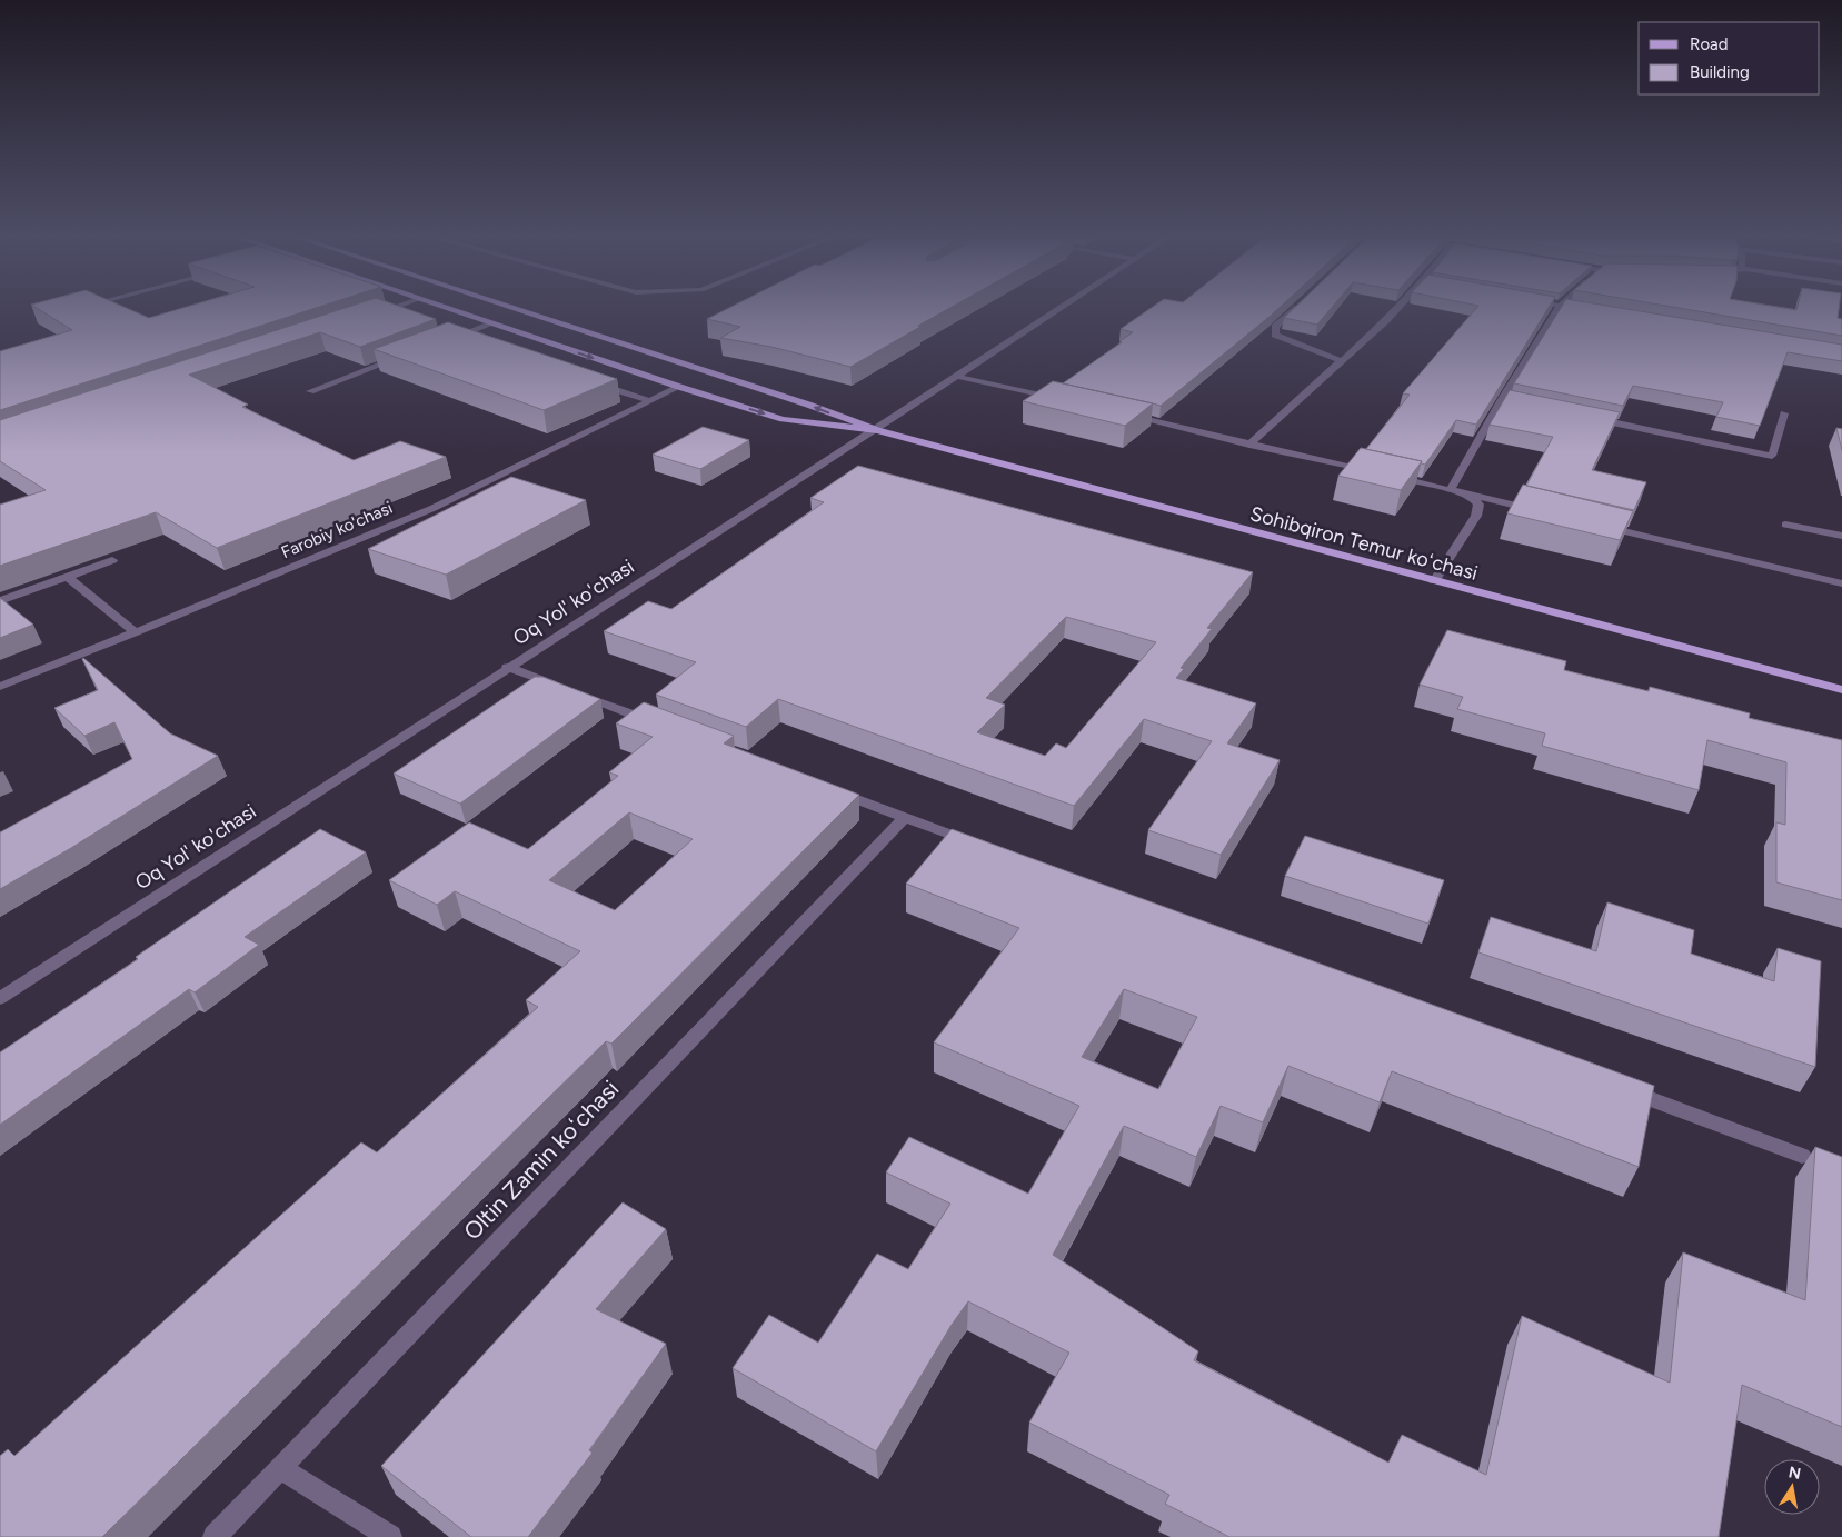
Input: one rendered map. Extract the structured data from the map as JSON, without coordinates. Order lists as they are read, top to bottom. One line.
{"streets":{"main road":["Sohibqiron Temur koʻchasi"],"street":["Farobiy ko'chasi","Oq Yol' ko'chasi","Oltin Zamin koʻchasi"]},"crossings":[["Farobiy ko'chasi","Sohibqiron Temur koʻchasi"],["Sohibqiron Temur koʻchasi","Oq Yol' ko'chasi"]],"legend":["Road","Building"],"north":"top"}
